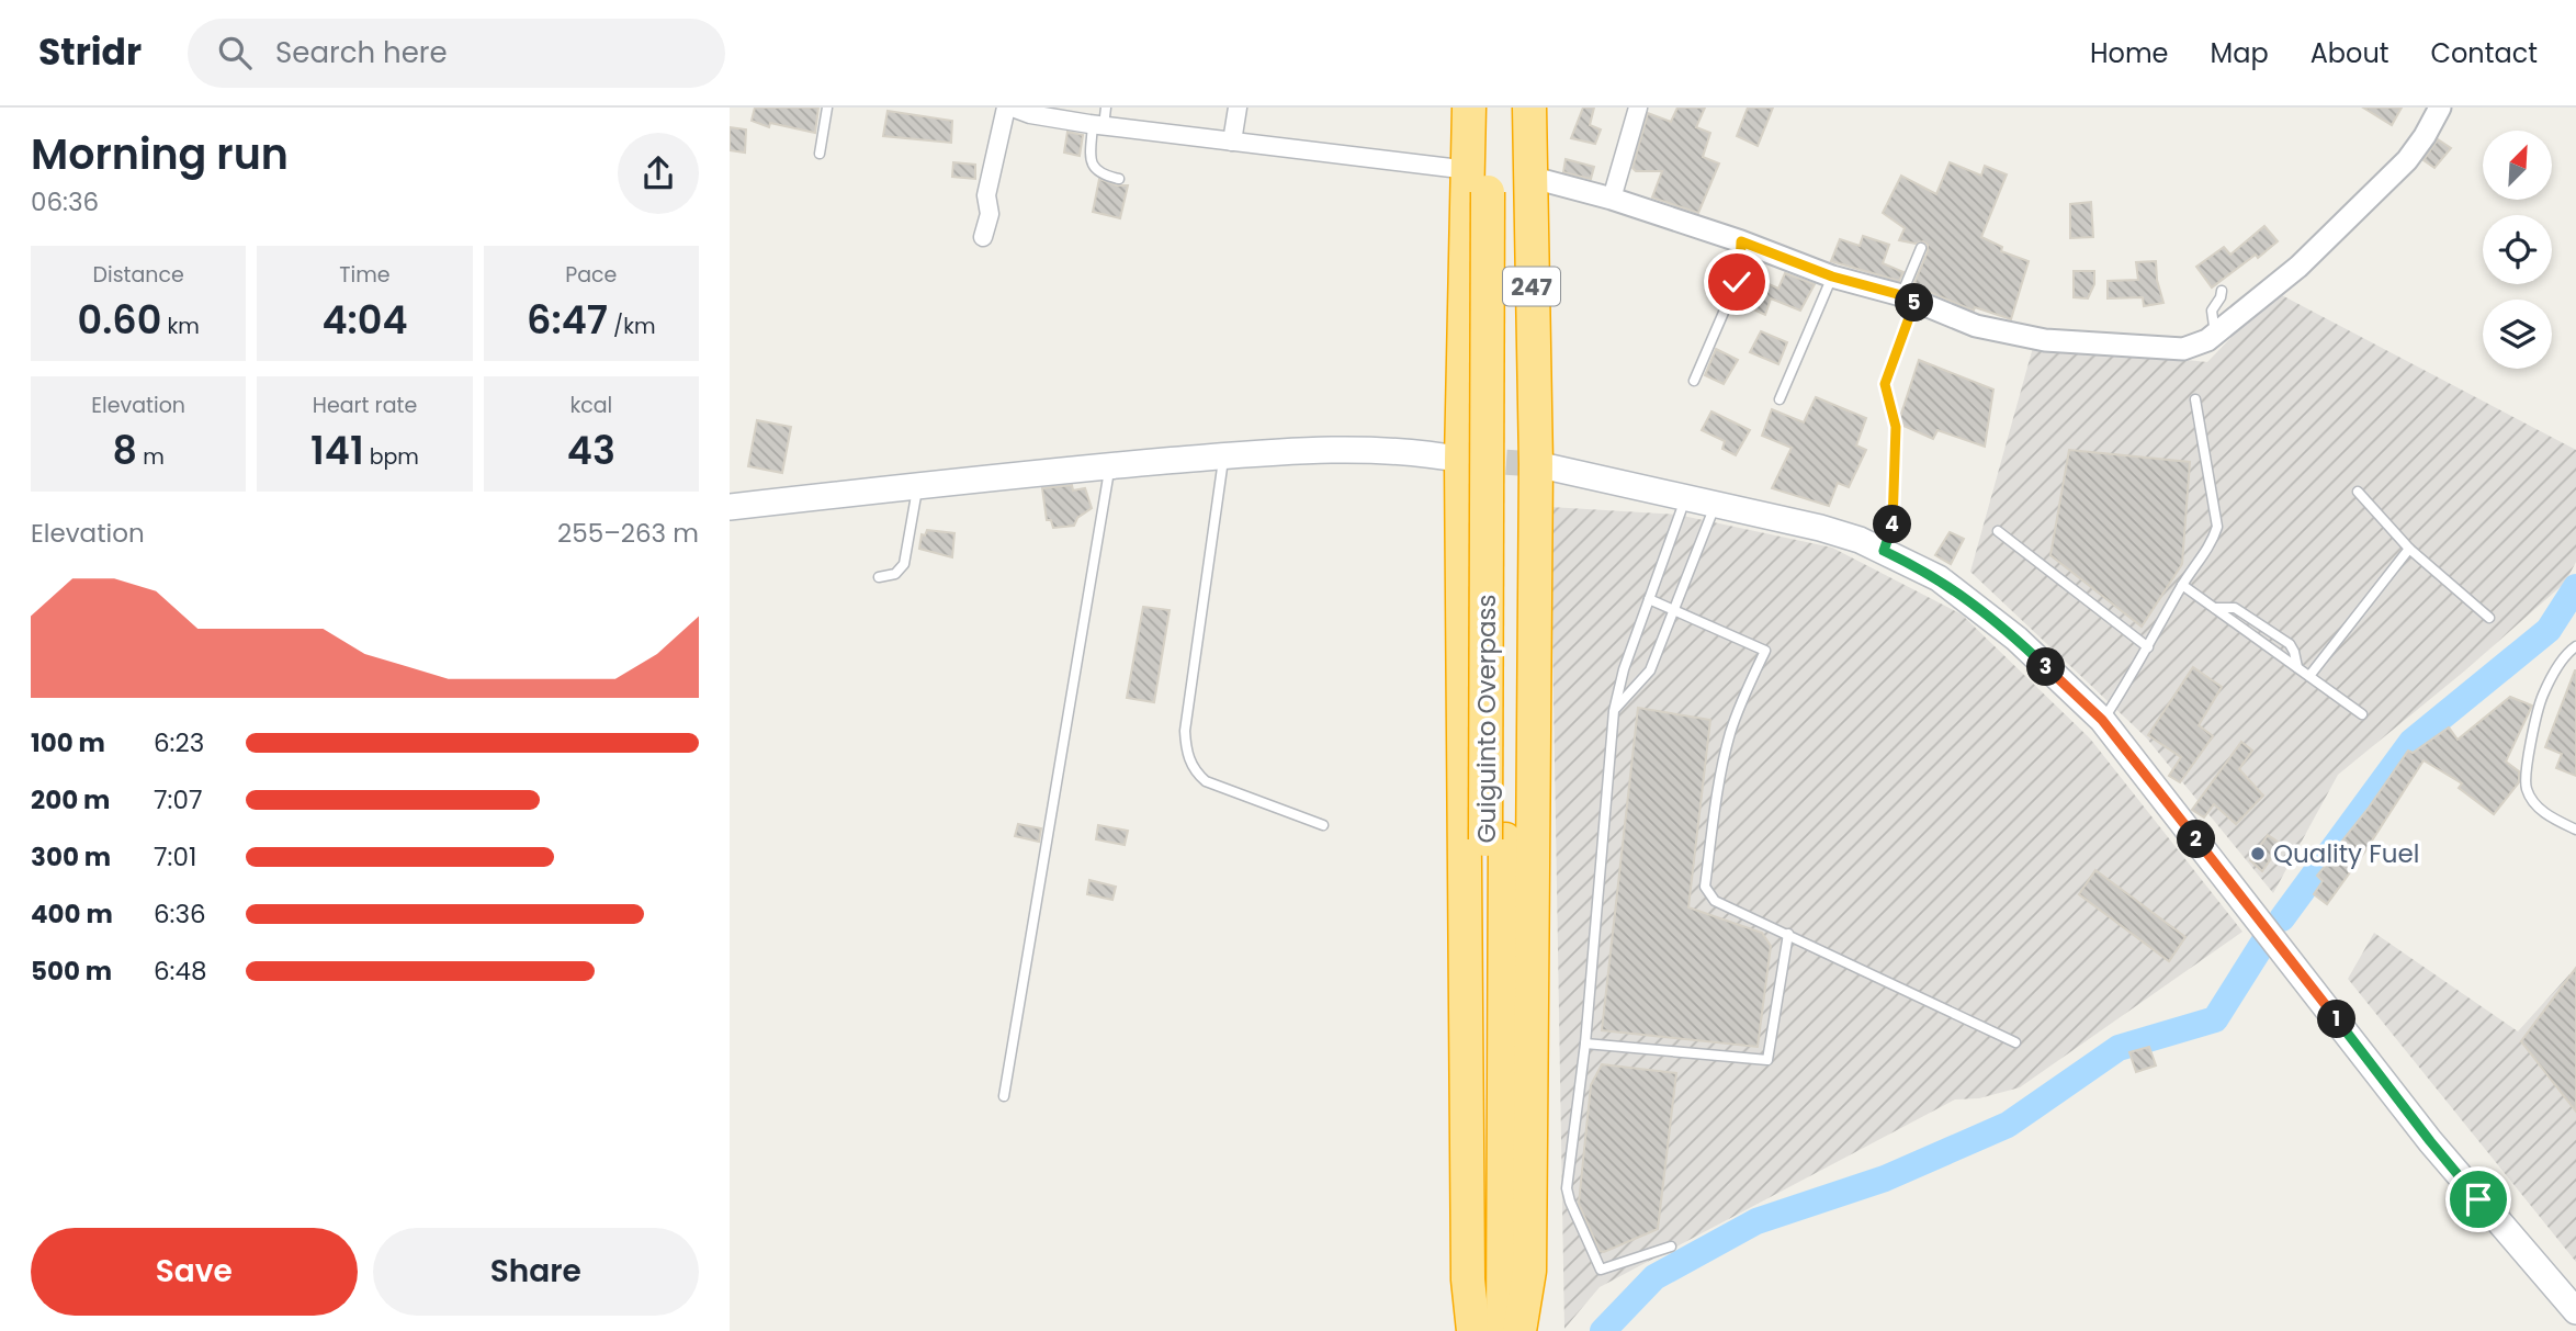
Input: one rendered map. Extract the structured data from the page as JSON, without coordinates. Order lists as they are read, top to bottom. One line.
{"streets":{"highway":["247","Guiguinto Overpass"]},"crossings":[["247","Guiguinto Overpass"]],"places":["Quality Fuel"],"north":"top right","page":{"header":"Stridr","search":"Search here","nav":["Home","Map","About","Contact"],"heading":["Morning run","06:36"],"stats":[["Distance","0.60 km"],["Time","4:04"],["Pace","6:47 /km"],["Elevation","8 m"],["Heart rate","141 bpm"],["kcal","43"]],"pins":["5","4","3","2","1"],"chart":["Elevation","255–263 m"],"list":[{"name":"100 m","note":"6:23"},{"name":"200 m","note":"7:07"},{"name":"300 m","note":"7:01"},{"name":"400 m","note":"6:36"},{"name":"500 m","note":"6:48"}],"buttons":["Save","Share"]}}
